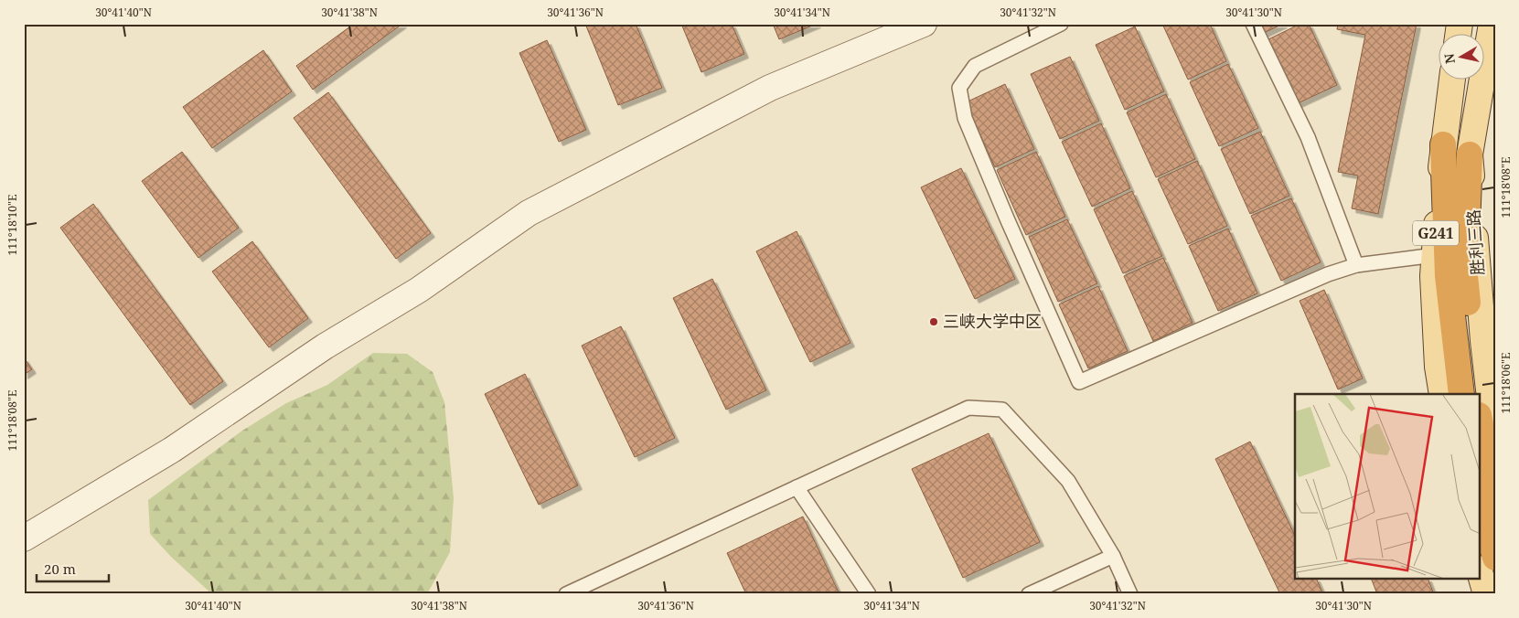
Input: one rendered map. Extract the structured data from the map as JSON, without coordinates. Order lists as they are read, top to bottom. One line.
{"streets":{"highway":["G241"],"main road":["胜利三路"]},"crossings":[["G241","胜利三路"]],"places":["三峡大学中区"],"scale_bar":"20 m","north":"left","coordinates":["30°41'40\"N","30°41'38\"N","30°41'36\"N","30°41'34\"N","30°41'32\"N","30°41'30\"N","111°18'08\"E","111°18'10\"E","111°18'06\"E"]}
